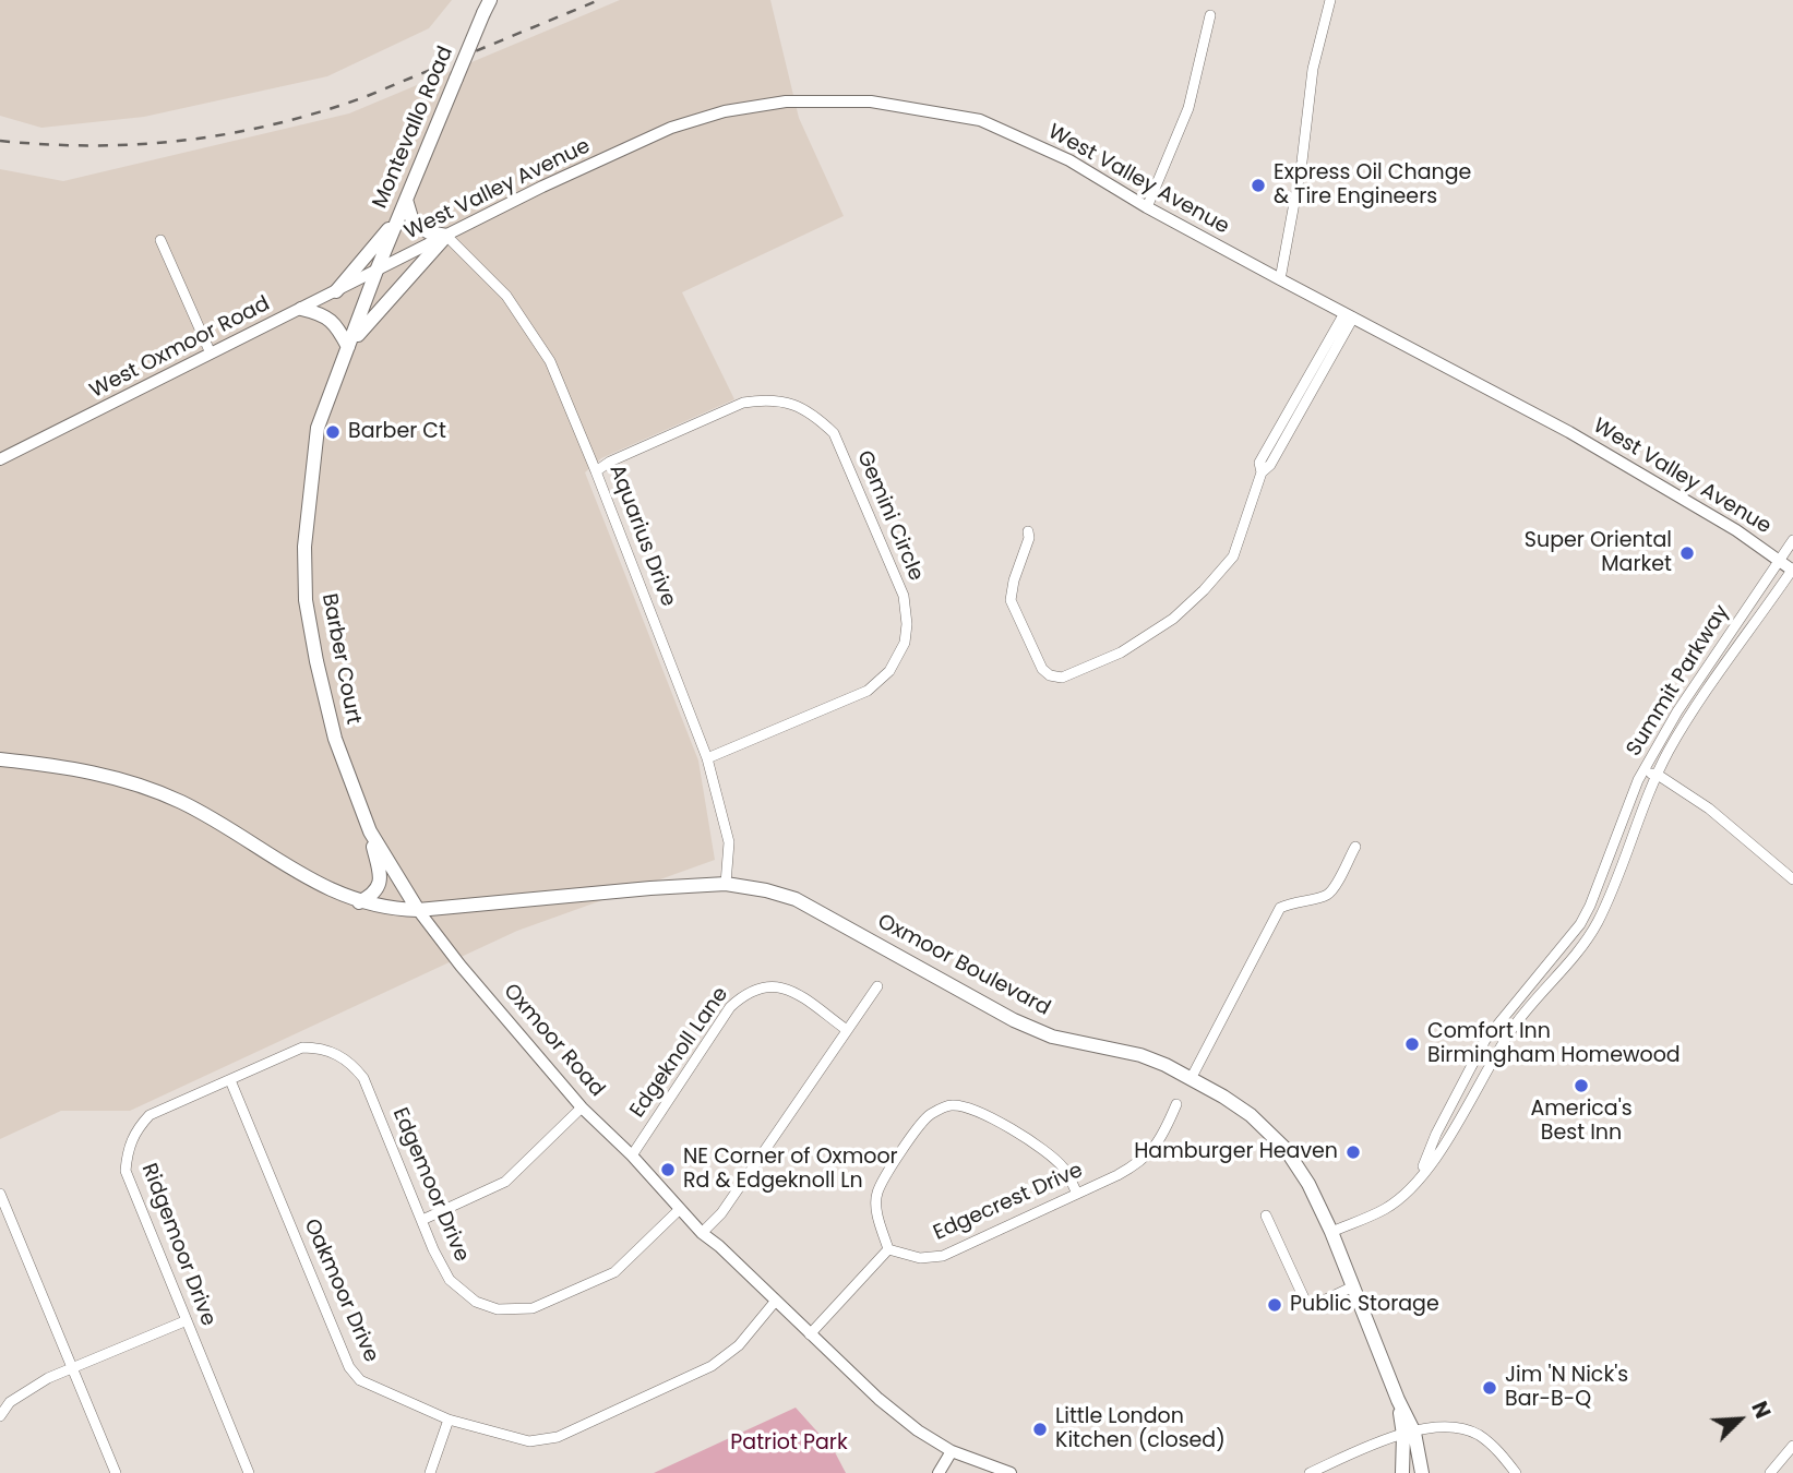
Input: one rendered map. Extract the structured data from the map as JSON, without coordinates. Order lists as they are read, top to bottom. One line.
{"streets":{"main road":["Montevallo Road","Barber Court","Oxmoor Boulevard"],"street":["West Valley Avenue","West Oxmoor Road","Gemini Circle","Aquarius Drive","Summit Parkway","Oxmoor Road","Edgeknoll Lane","Edgemoor Drive","Edgecrest Drive","Ridgemoor Drive","Oakmoor Drive"]},"crossings":[["Montevallo Road","West Valley Avenue"],["Montevallo Road","West Oxmoor Road"],["Montevallo Road","Barber Court"],["West Valley Avenue","West Oxmoor Road"],["West Valley Avenue","Aquarius Drive"],["West Valley Avenue","Barber Court"],["West Valley Avenue","Summit Parkway"],["West Oxmoor Road","Barber Court"],["Gemini Circle","Aquarius Drive"],["Aquarius Drive","Oxmoor Boulevard"],["Barber Court","Oxmoor Boulevard"],["Barber Court","Oxmoor Road"],["Summit Parkway","Oxmoor Boulevard"],["Oxmoor Boulevard","Oxmoor Road"],["Oxmoor Road","Edgeknoll Lane"],["Oxmoor Road","Edgemoor Drive"],["Oxmoor Road","Oakmoor Drive"],["Edgemoor Drive","Ridgemoor Drive"],["Edgemoor Drive","Oakmoor Drive"],["Ridgemoor Drive","Oakmoor Drive"]],"parks":["Patriot Park"],"places":["Express Oil Change & Tire Engineers","Barber Ct","Super Oriental Market","Comfort Inn Birmingham Homewood","America's Best Inn","Hamburger Heaven","NE Corner of Oxmoor Rd & Edgeknoll Ln","Public Storage","Jim 'N Nick's Bar-B-Q","Little London Kitchen (closed)"],"north":"top right"}
